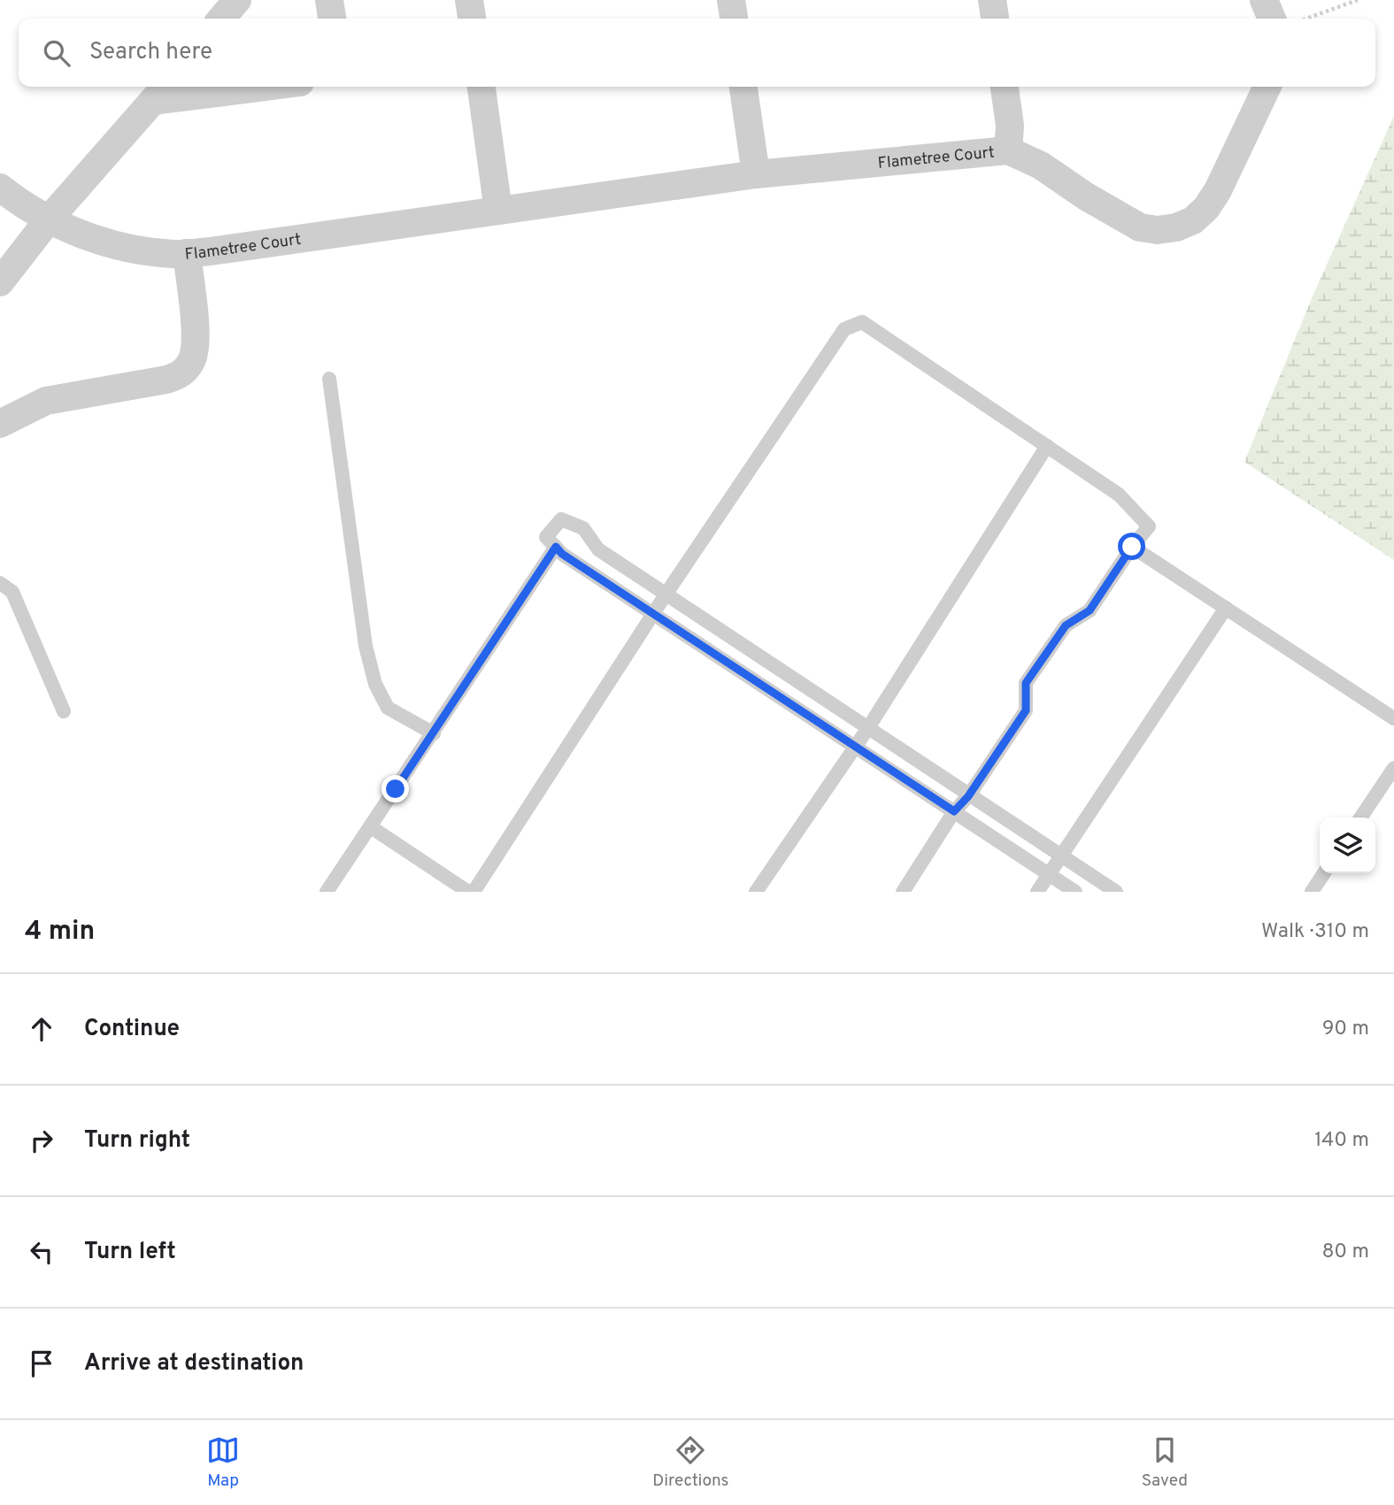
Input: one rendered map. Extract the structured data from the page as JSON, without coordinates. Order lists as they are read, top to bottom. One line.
{"streets":{"street":["Flametree Court"]},"page":{"search":"Search here","heading":["4 min","Walk · 310 m"],"list":[["Continue","90 m"],["Turn right","140 m"],["Turn left","80 m"],"Arrive at destination"],"nav":["Map","Directions","Saved"]}}
